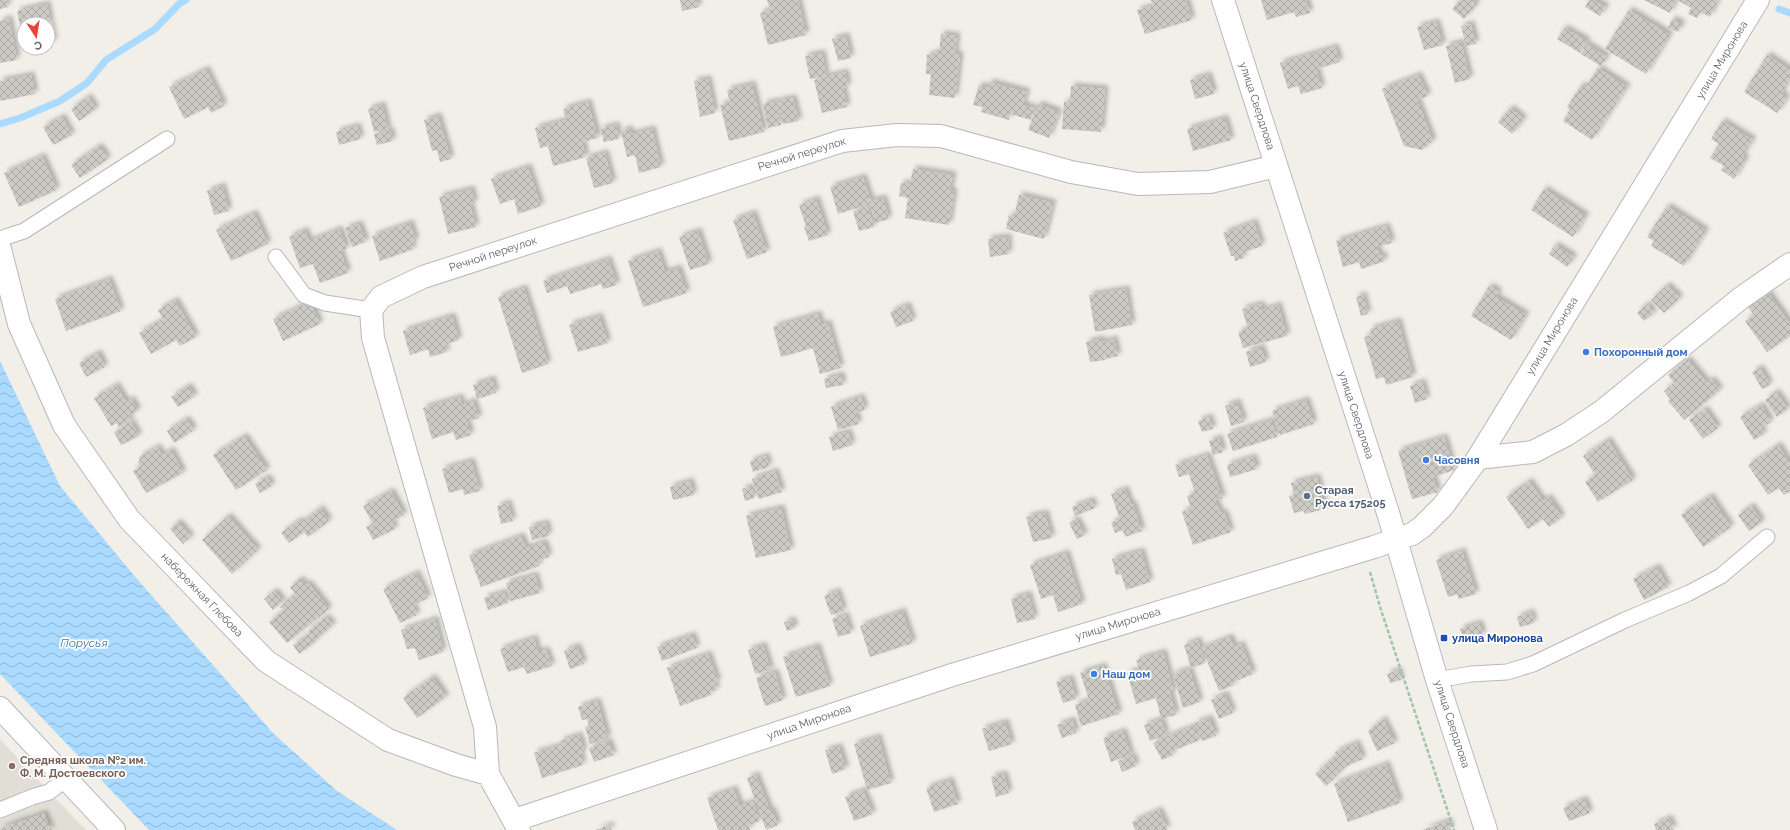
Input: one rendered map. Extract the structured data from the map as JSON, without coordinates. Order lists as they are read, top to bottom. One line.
{"streets":{"street":["улица Миронова","улица Свердлова","Речной переулок","набережная Глебова"]},"crossings":[["улица Миронова","улица Свердлова"],["улица Свердлова","Речной переулок"]],"water":["Порусья"],"places":{"other":["Похоронный дом","Часовня","Старая Русса 175205","Наш дом","Средняя школа №2 им. Ф. М. Достоевского"],"transit":["улица Миронова"]},"north":"bottom"}
